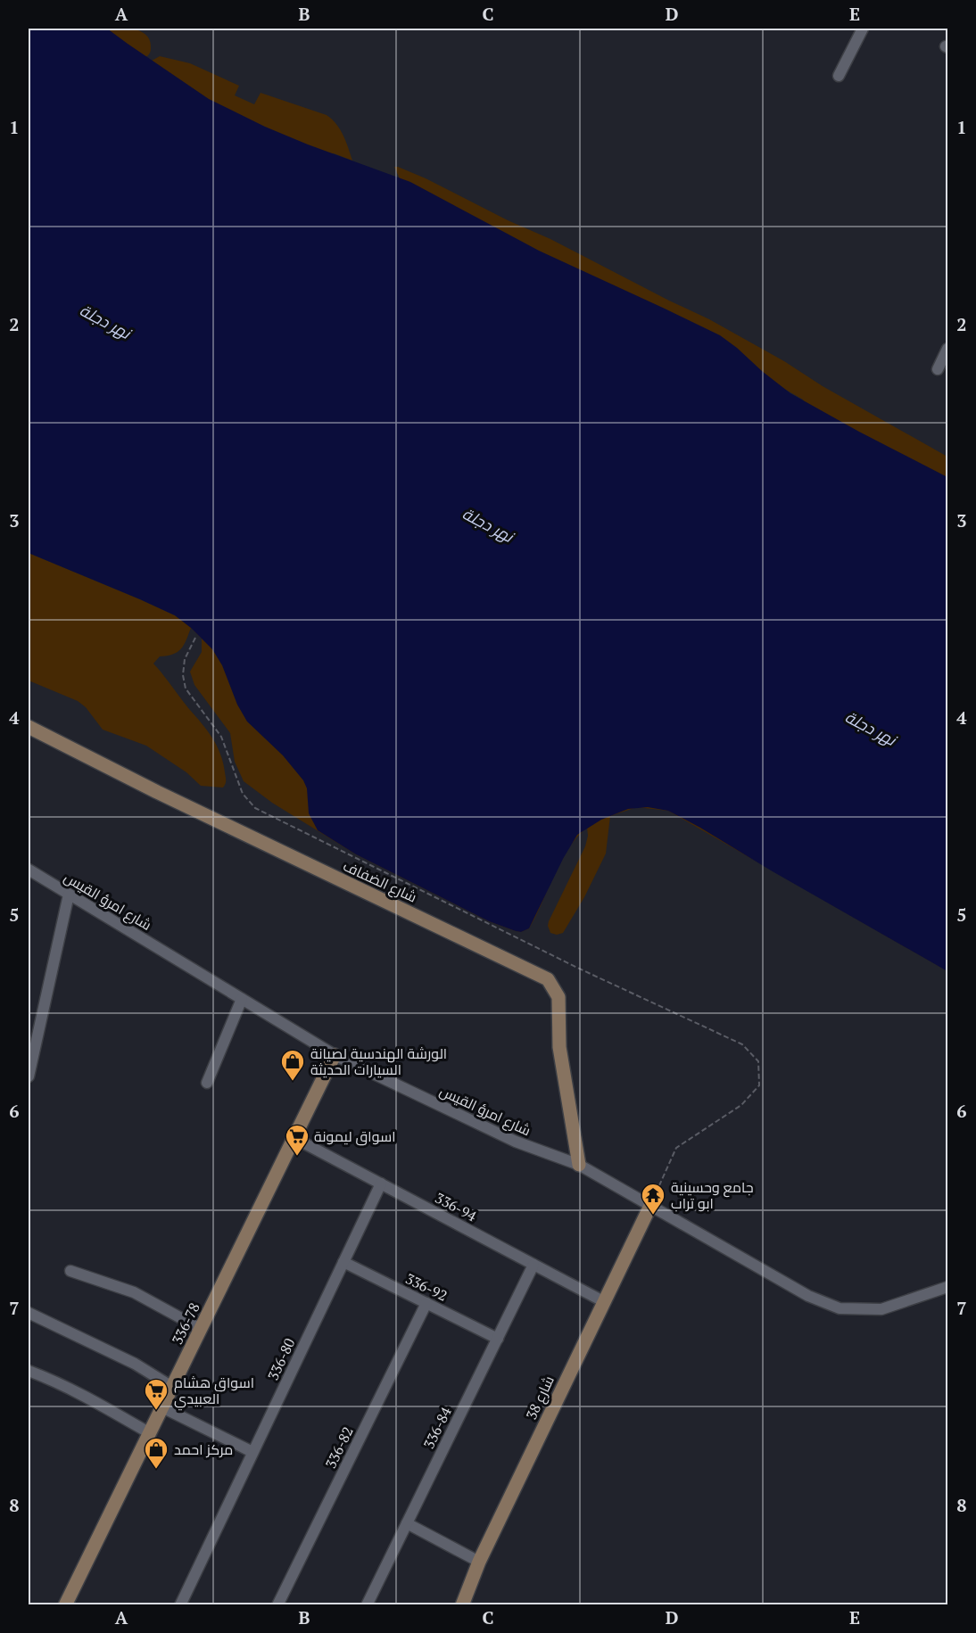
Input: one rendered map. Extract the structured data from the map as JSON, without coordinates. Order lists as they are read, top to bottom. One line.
{"streets":{"street":["شارع الضفاف","شارع امرؤ القيس","336-94","336-92","336-78","336-80","شارع 38","336-84","336-82"]},"crossings":[["شارع الضفاف","شارع امرؤ القيس"],["شارع امرؤ القيس","336-78"],["شارع امرؤ القيس","شارع 38"],["336-94","336-78"],["336-94","336-80"],["336-94","شارع 38"],["336-94","336-84"],["336-92","336-80"],["336-92","336-84"],["336-92","336-82"]],"water":["نهر دجلة"],"places":{"shop":["الورشة الهندسية لصيانة السيارات الحديثة","مركز احمد"],"supermarket":["اسواق ليمونة","اسواق هشام العبيدي"],"temple":["جامع وحسينية ابو تراب"]},"grid":{"columns":["A","B","C","D","E"],"rows":["1","2","3","4","5","6","7","8"]}}
